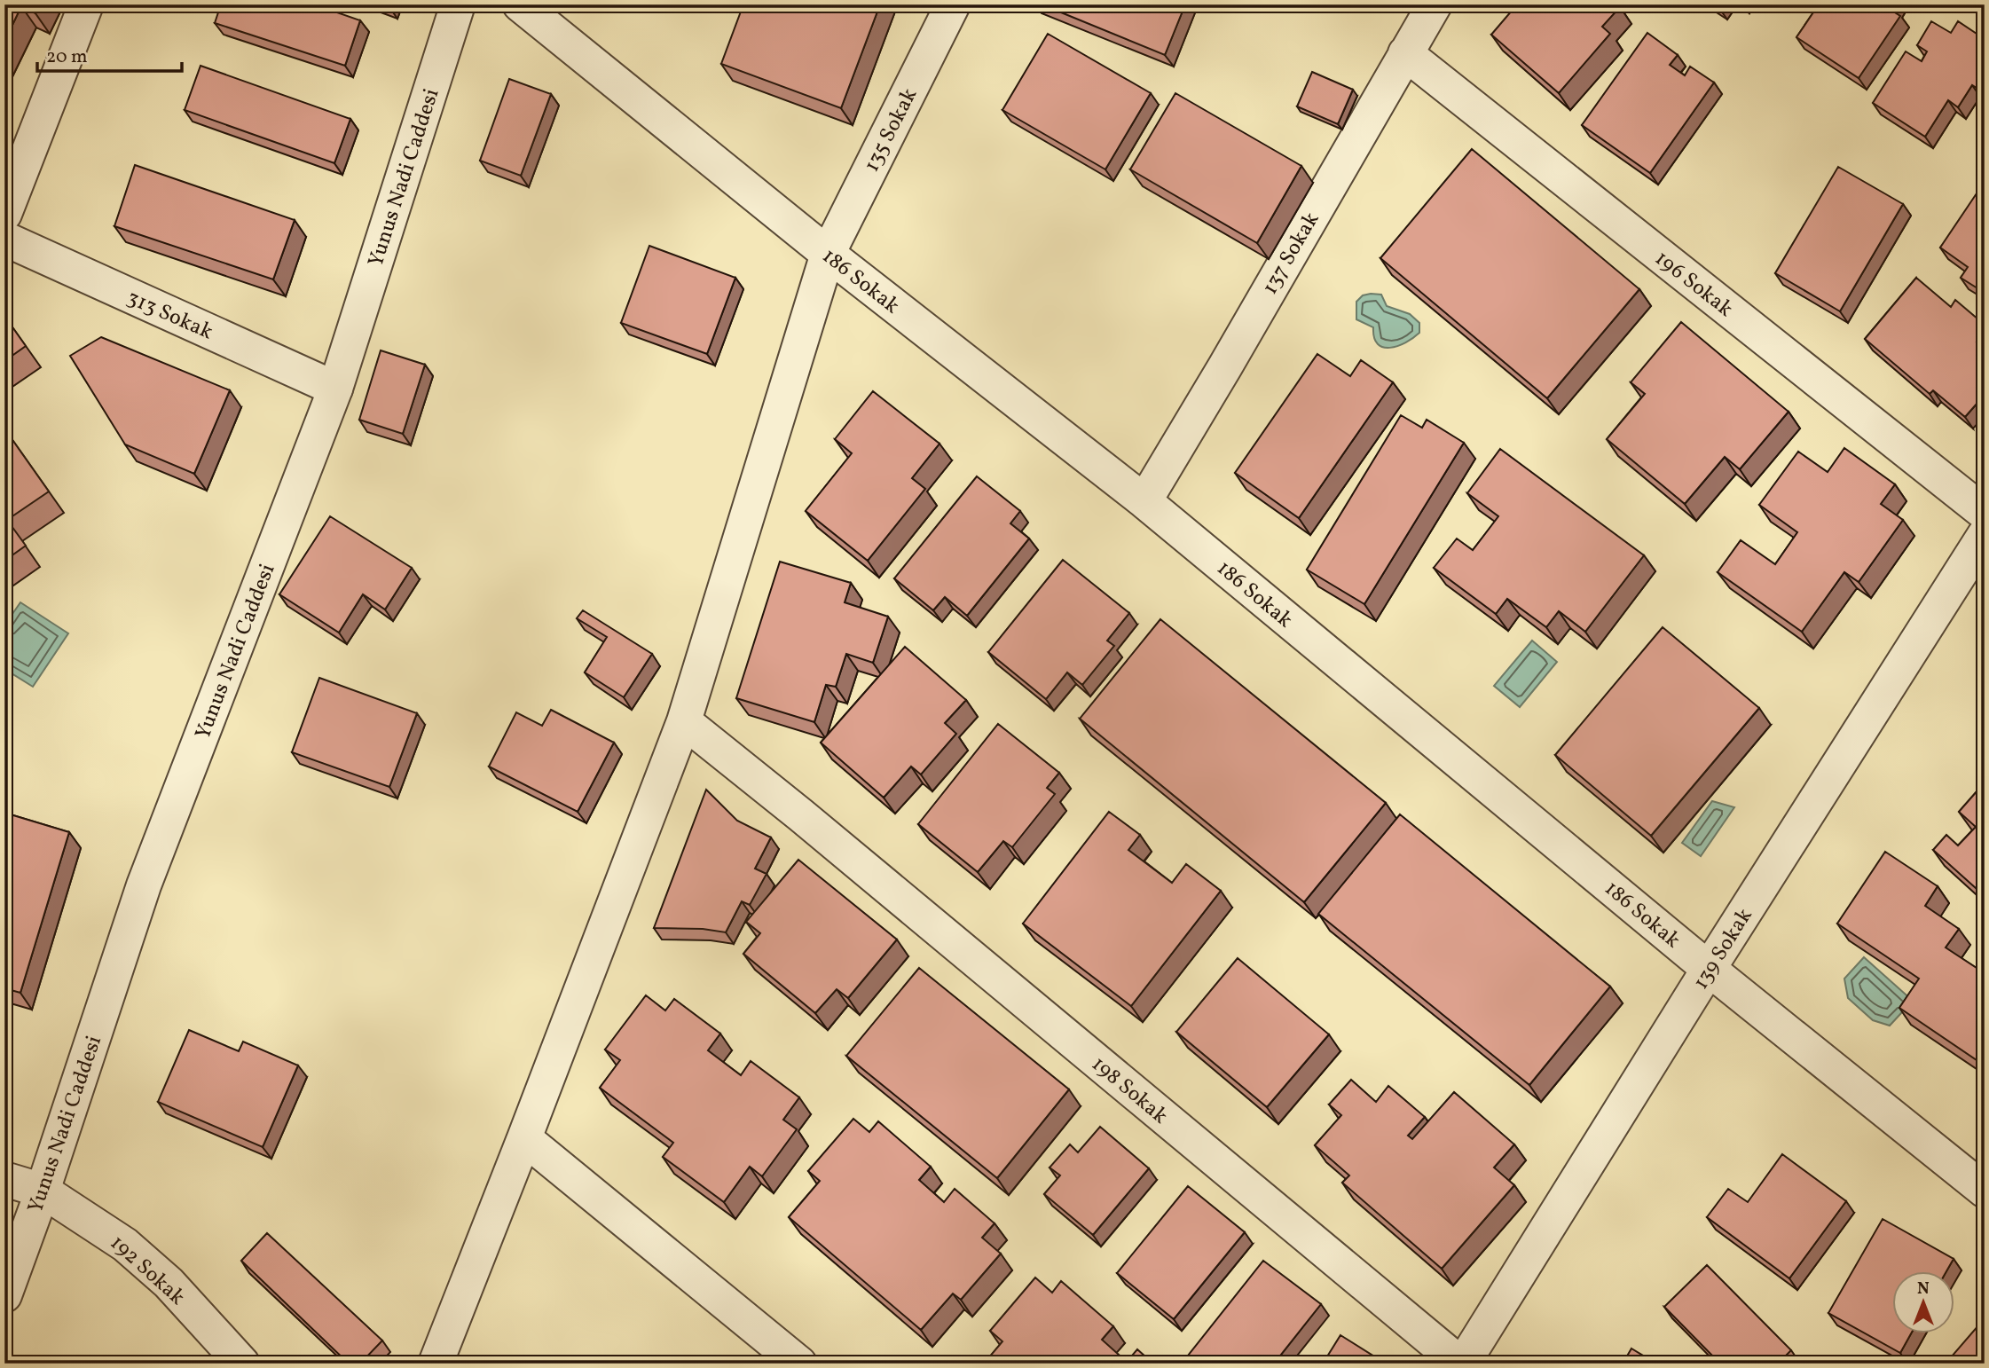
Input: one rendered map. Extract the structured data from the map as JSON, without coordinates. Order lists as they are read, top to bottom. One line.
{"streets":{"street":["135 Sokak","Yunus Nadi Caddesi","137 Sokak","186 Sokak","196 Sokak","313 Sokak","139 Sokak","198 Sokak","192 Sokak"]},"crossings":[["135 Sokak","186 Sokak"],["135 Sokak","198 Sokak"],["Yunus Nadi Caddesi","313 Sokak"],["Yunus Nadi Caddesi","192 Sokak"],["137 Sokak","186 Sokak"],["137 Sokak","196 Sokak"],["186 Sokak","139 Sokak"],["139 Sokak","198 Sokak"]],"scale_bar":"20 m","north":"top"}
